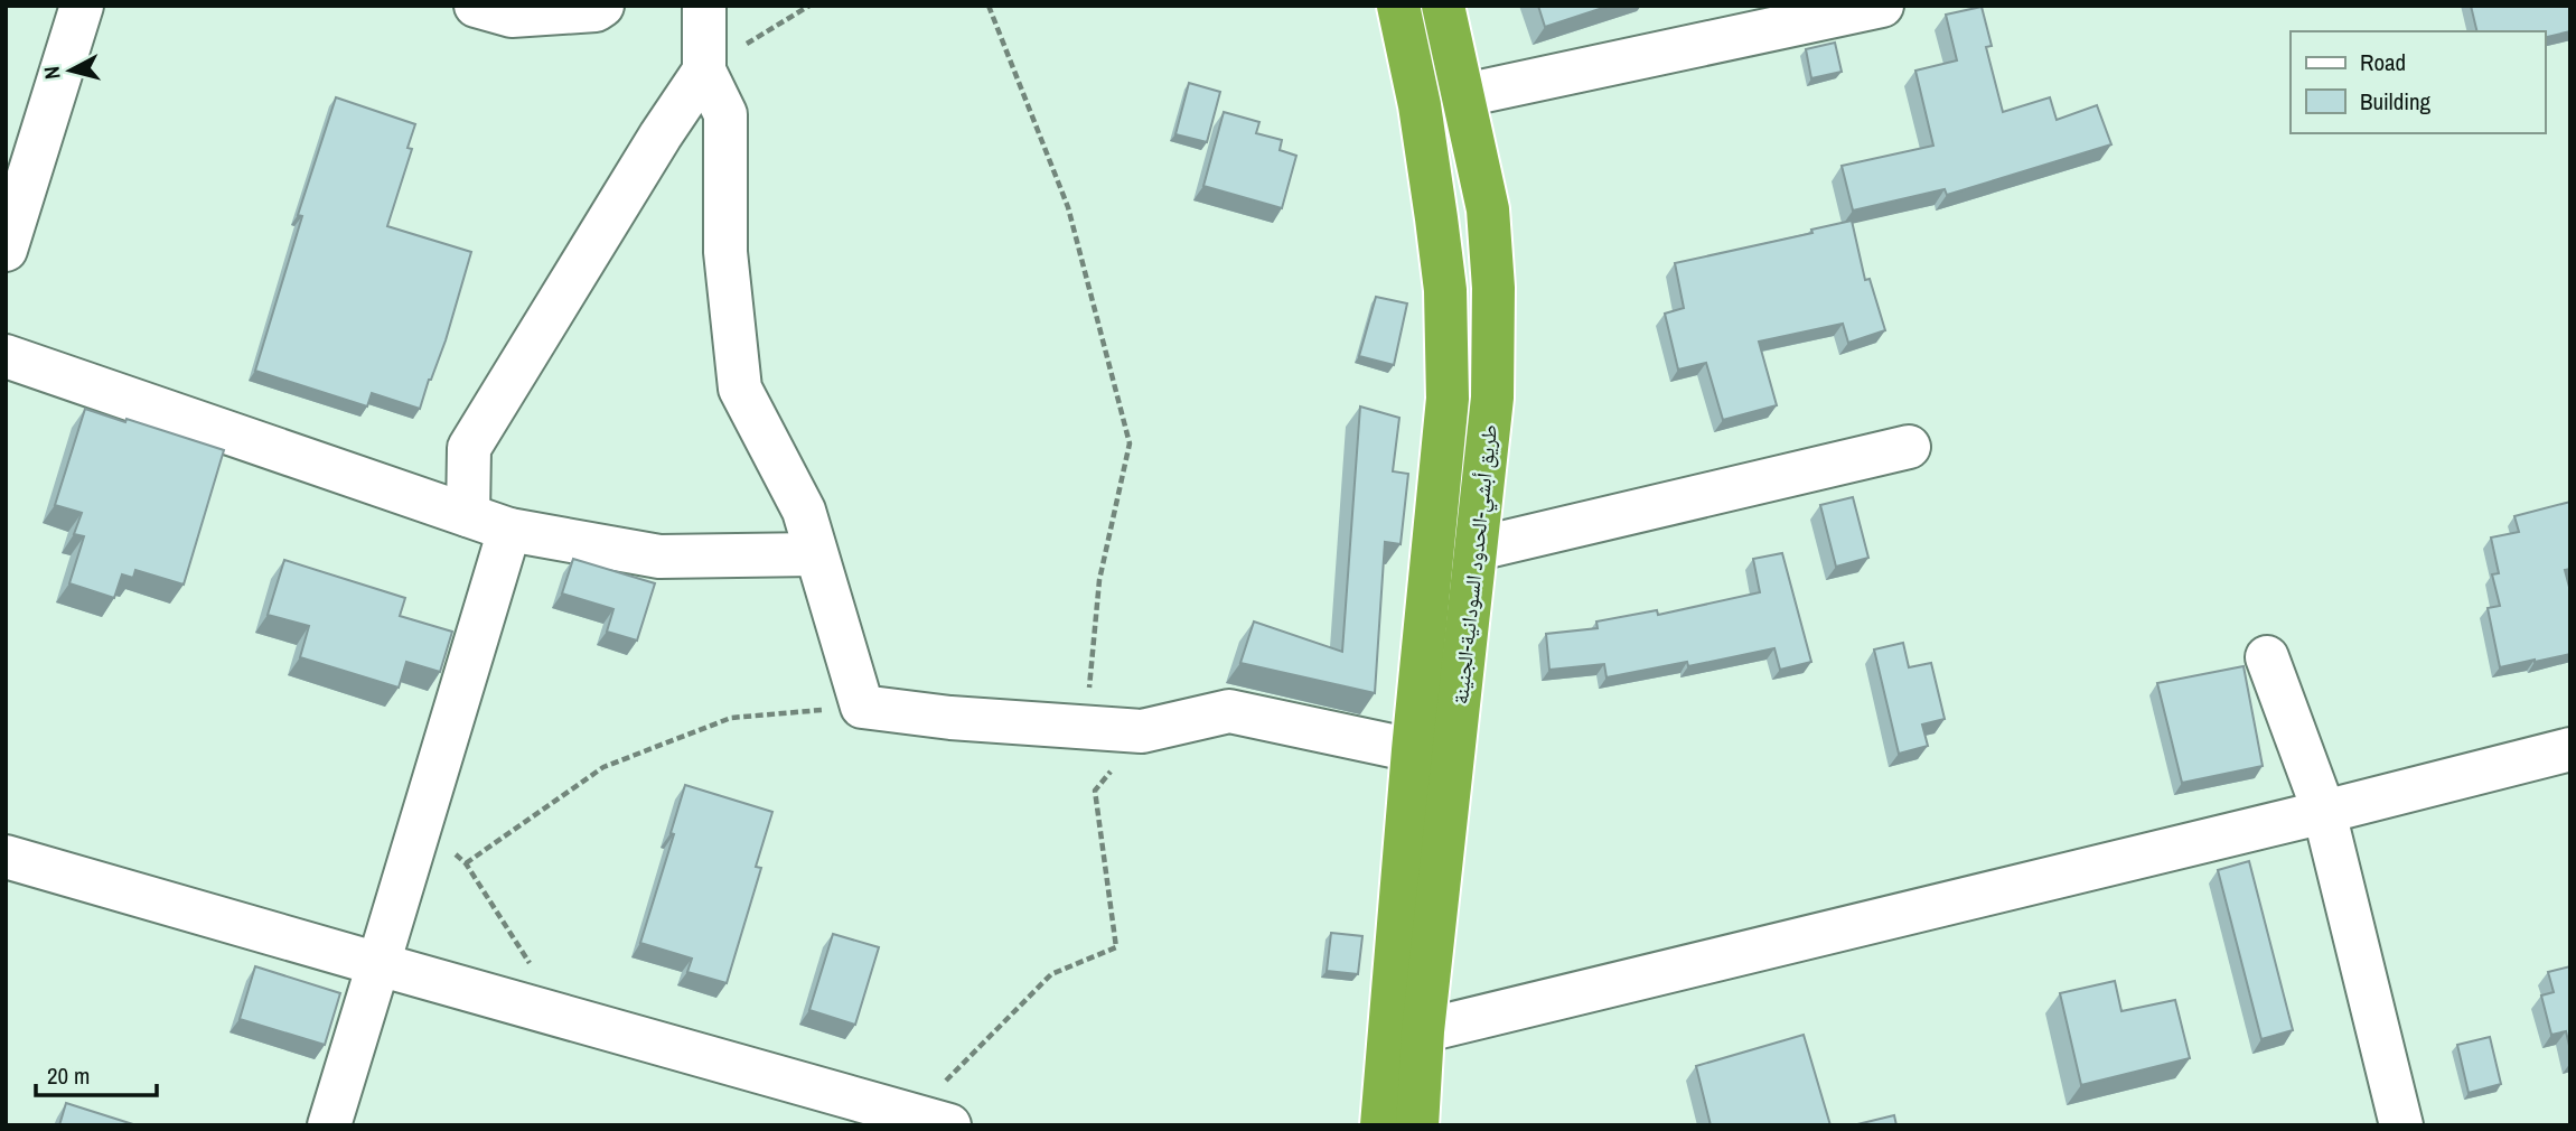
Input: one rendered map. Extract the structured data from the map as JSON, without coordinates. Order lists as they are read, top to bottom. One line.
{"streets":{"highway":["طريق أبشي-الحدود السودانية-الجنينة"]},"legend":["Road","Building"],"scale_bar":"20 m","north":"left"}
